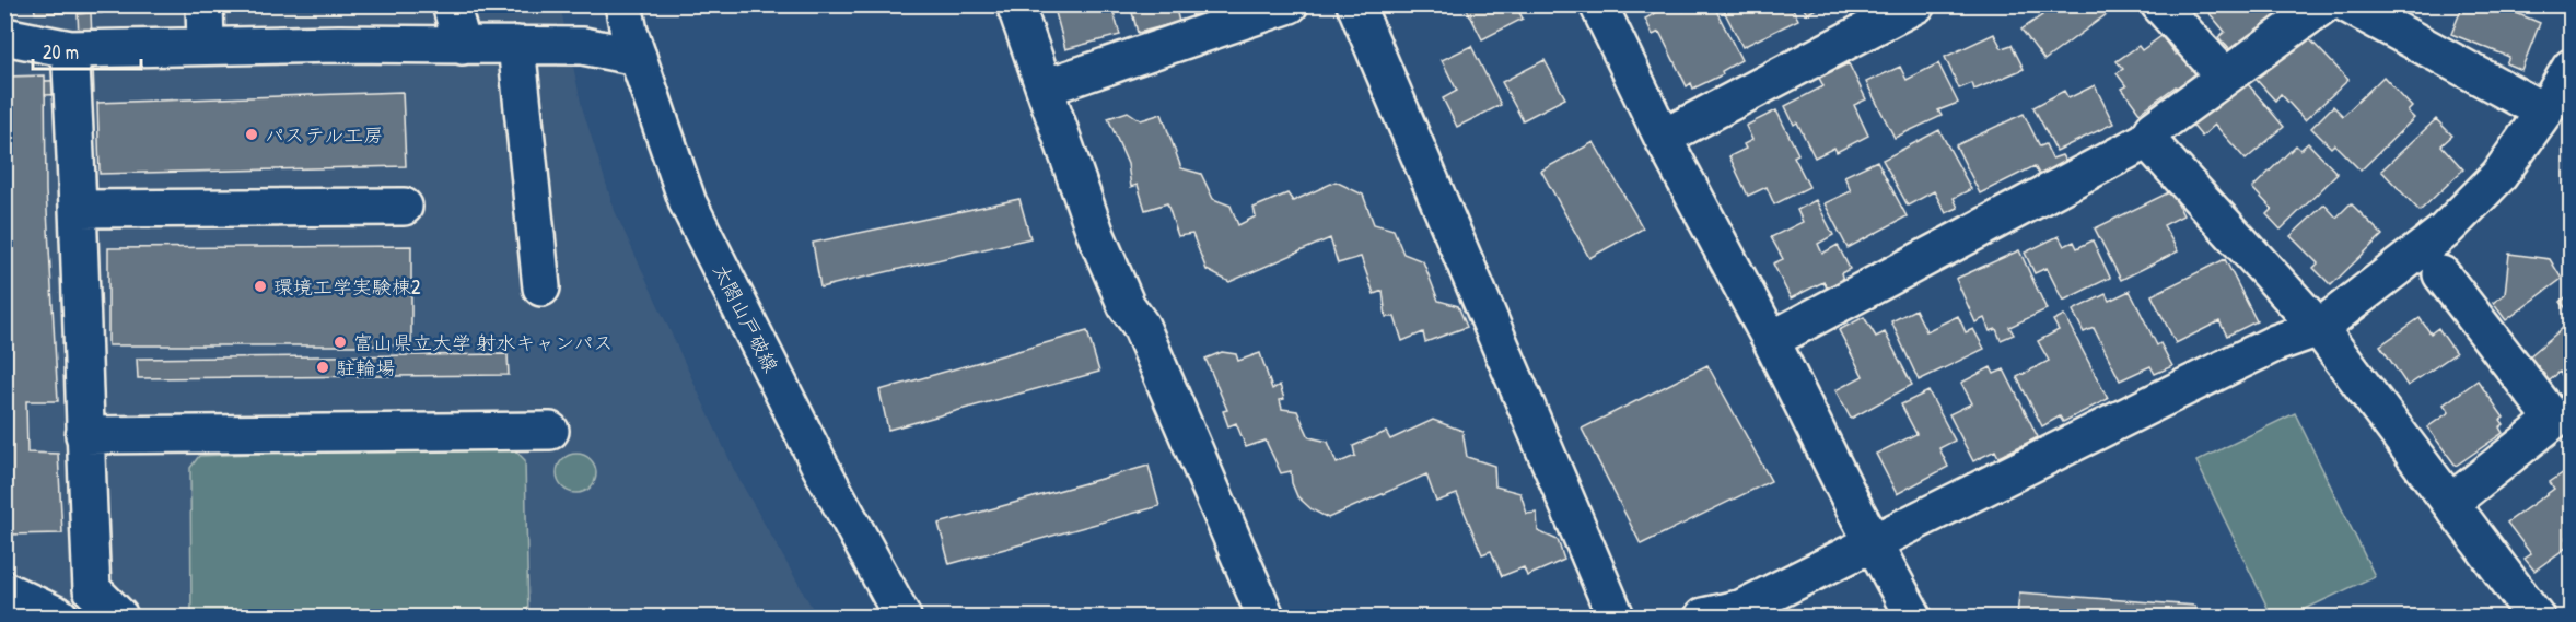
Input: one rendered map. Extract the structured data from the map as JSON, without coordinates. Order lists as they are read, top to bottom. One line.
{"streets":{"street":["太閤山戸破線"]},"places":["パステル工房","環境工学実験棟2","富山県立大学 射水キャンパス","駐輪場"],"scale_bar":"20 m"}
